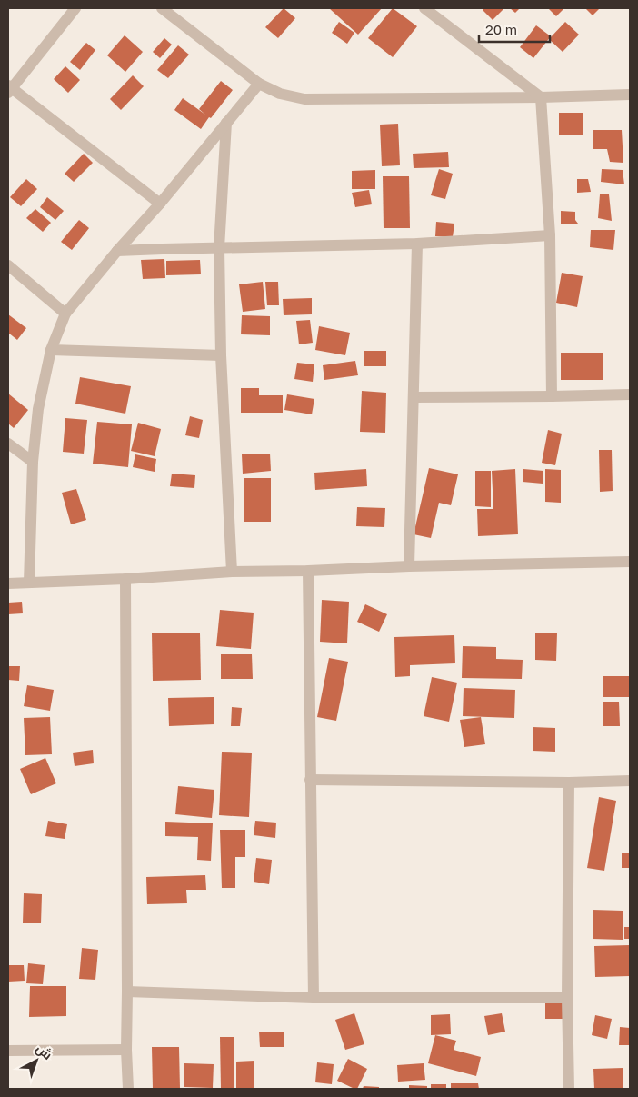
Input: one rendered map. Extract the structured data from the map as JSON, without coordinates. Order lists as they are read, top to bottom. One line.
{"scale_bar":"20 m","north":"top right"}
